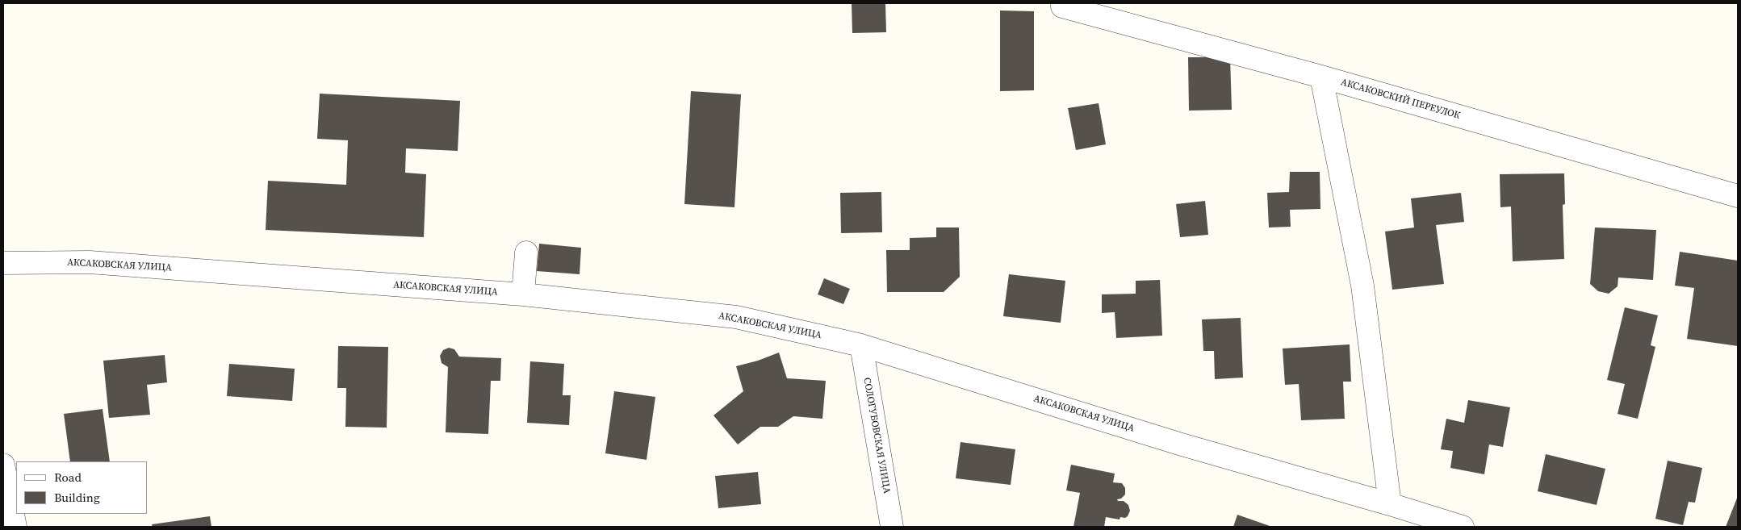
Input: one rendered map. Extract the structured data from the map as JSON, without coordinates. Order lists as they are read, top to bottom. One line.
{"streets":{"street":["АКСАКОВСКИЙ ПЕРЕУЛОК","АКСАКОВСКАЯ УЛИЦА","СОЛОГУБОВСКАЯ УЛИЦА"]},"crossings":[["АКСАКОВСКАЯ УЛИЦА","СОЛОГУБОВСКАЯ УЛИЦА"]],"legend":["Road","Building"]}
